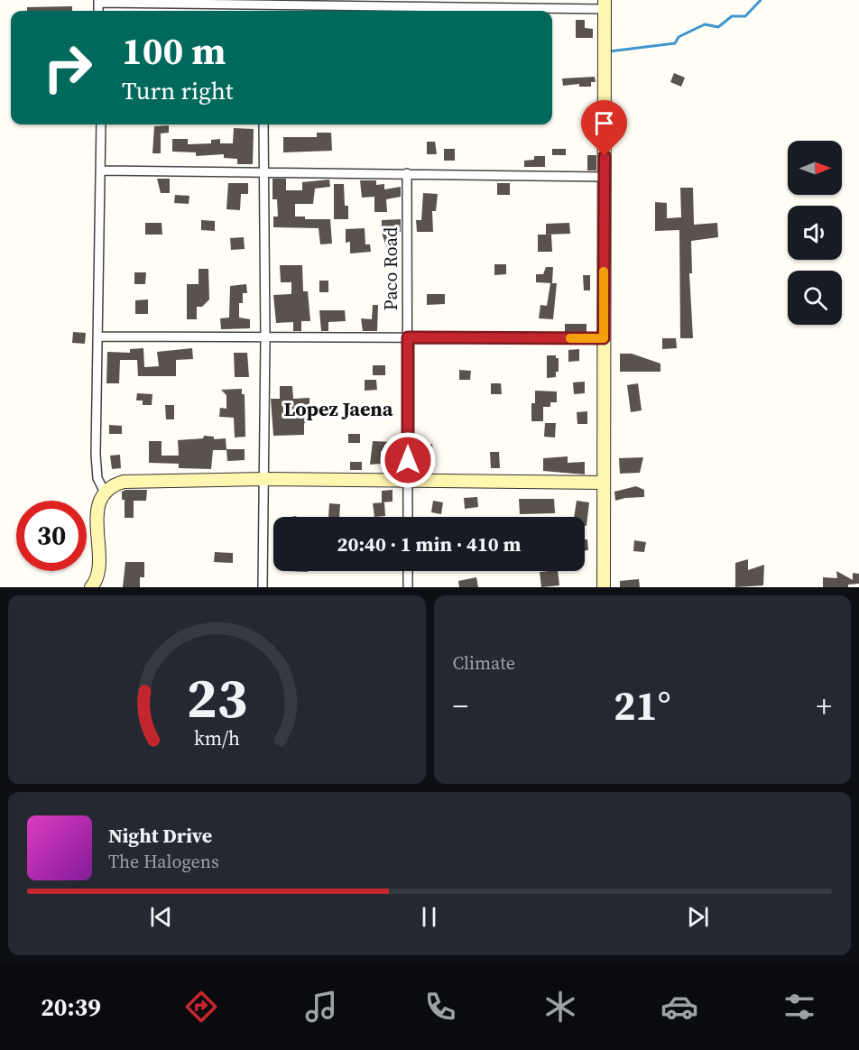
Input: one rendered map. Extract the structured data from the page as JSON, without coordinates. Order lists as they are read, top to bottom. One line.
{"streets":{"street":["Paco Road"]},"districts":["Lopez Jaena"],"north":"right","page":{"turn":["100 m","Turn right"],"limit":"30","trip":"20:40 · 1 min · 410 m","tile":"Climate","heat":["−","21°","+"],"song":["Night Drive","The Halogens"],"tabs":"20:39","gauge":["23","km/h"]}}
